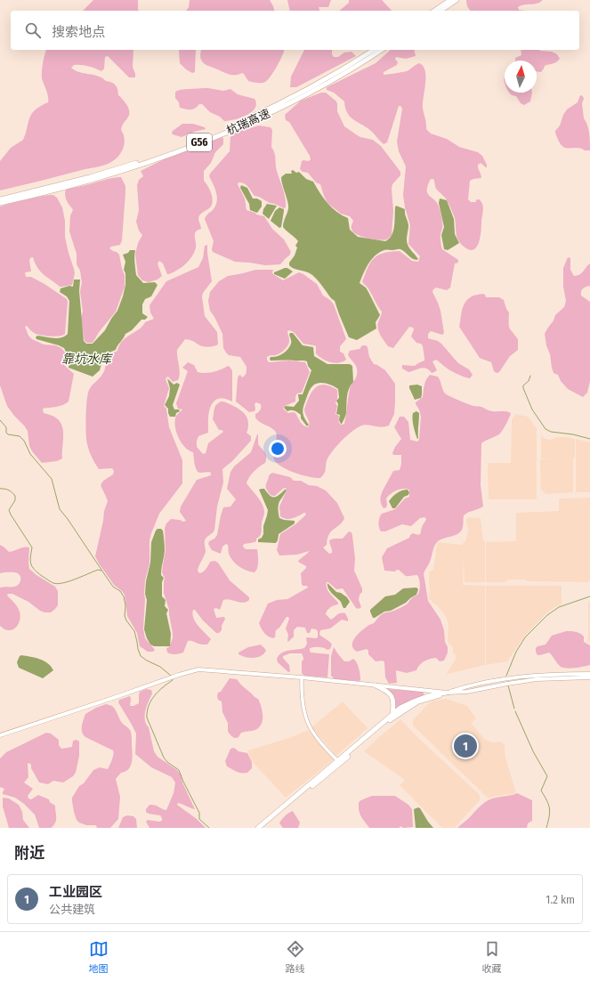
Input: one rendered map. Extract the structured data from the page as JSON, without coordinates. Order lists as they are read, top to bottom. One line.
{"streets":{"highway":["杭瑞高速","G56"]},"water":["靠坑水库"],"north":"top","page":{"search":"搜索地点","pins":"1","heading":"附近","list":[{"mark":"1","name":"工业园区","note":"公共建筑","value":"1.2 km"}],"nav":["地图","路线","收藏"]}}
